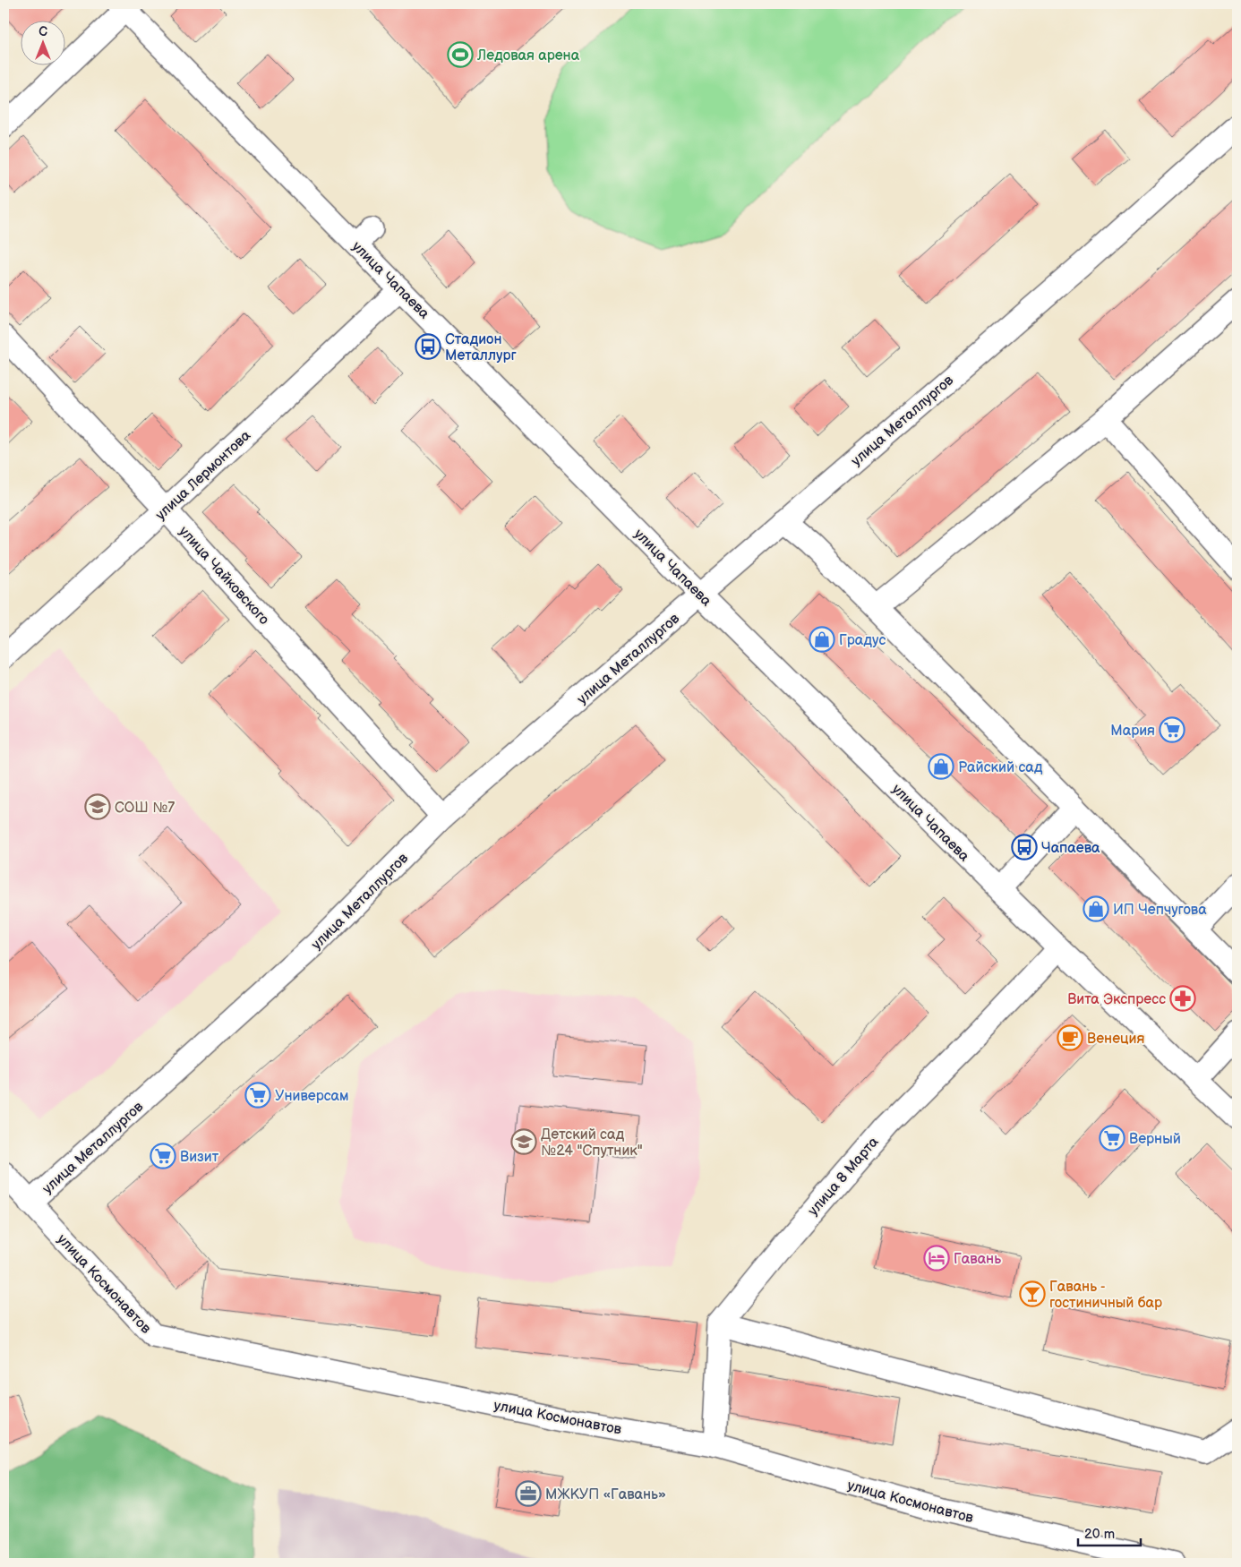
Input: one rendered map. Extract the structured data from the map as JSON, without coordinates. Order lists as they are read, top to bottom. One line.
{"streets":{"street":["улица Чапаева","улица Металлургов","улица Лермонтова","улица Чайковского","улица 8 Марта","улица Космонавтов"]},"crossings":[["улица Чапаева","улица Металлургов"],["улица Чапаева","улица Лермонтова"],["улица Чапаева","улица 8 Марта"],["улица Металлургов","улица Чайковского"],["улица Металлургов","улица Космонавтов"],["улица Лермонтова","улица Чайковского"]],"places":{"sports":["Ледовая арена"],"bus stop":["Стадион Металлург","Чапаева"],"shop":["Градус","Райский сад","ИП Чепчугова"],"supermarket":["Мария","Универсам","Верный","Визит"],"school or university":["СОШ №7","Детский сад №24 \"Спутник\""],"pharmacy":["Вита Экспресс"],"cafe":["Венеция"],"hotel":["Гавань"],"bar":["Гавань - гостиничный бар"],"office":["МЖКУП «Гавань»"]},"scale_bar":"20 m","north":"top"}
